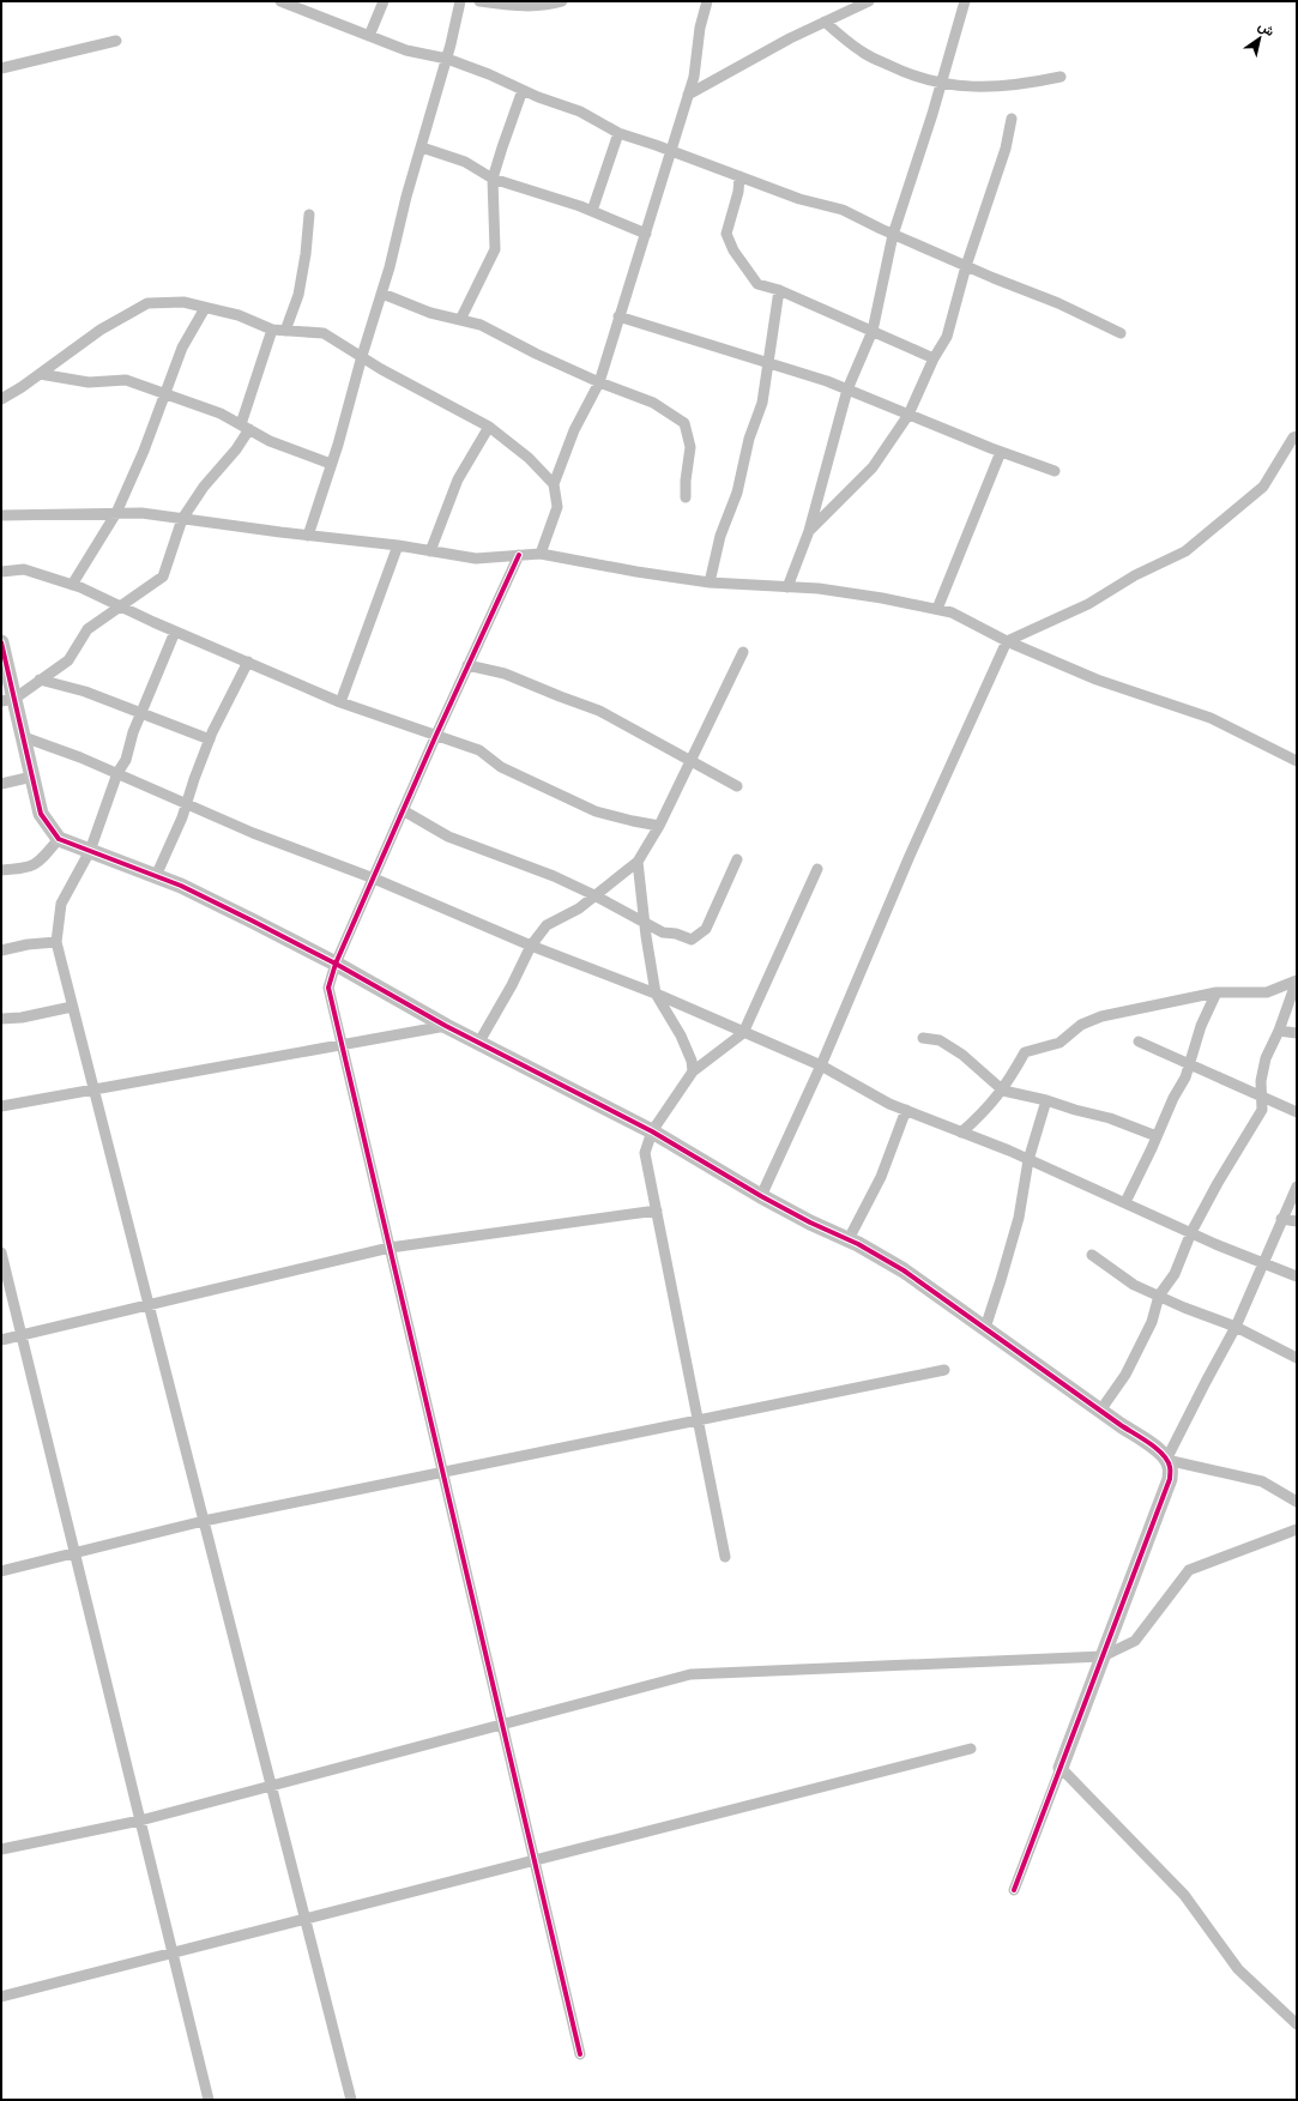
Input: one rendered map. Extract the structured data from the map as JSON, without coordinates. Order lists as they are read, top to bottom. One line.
{"north":"top right"}
